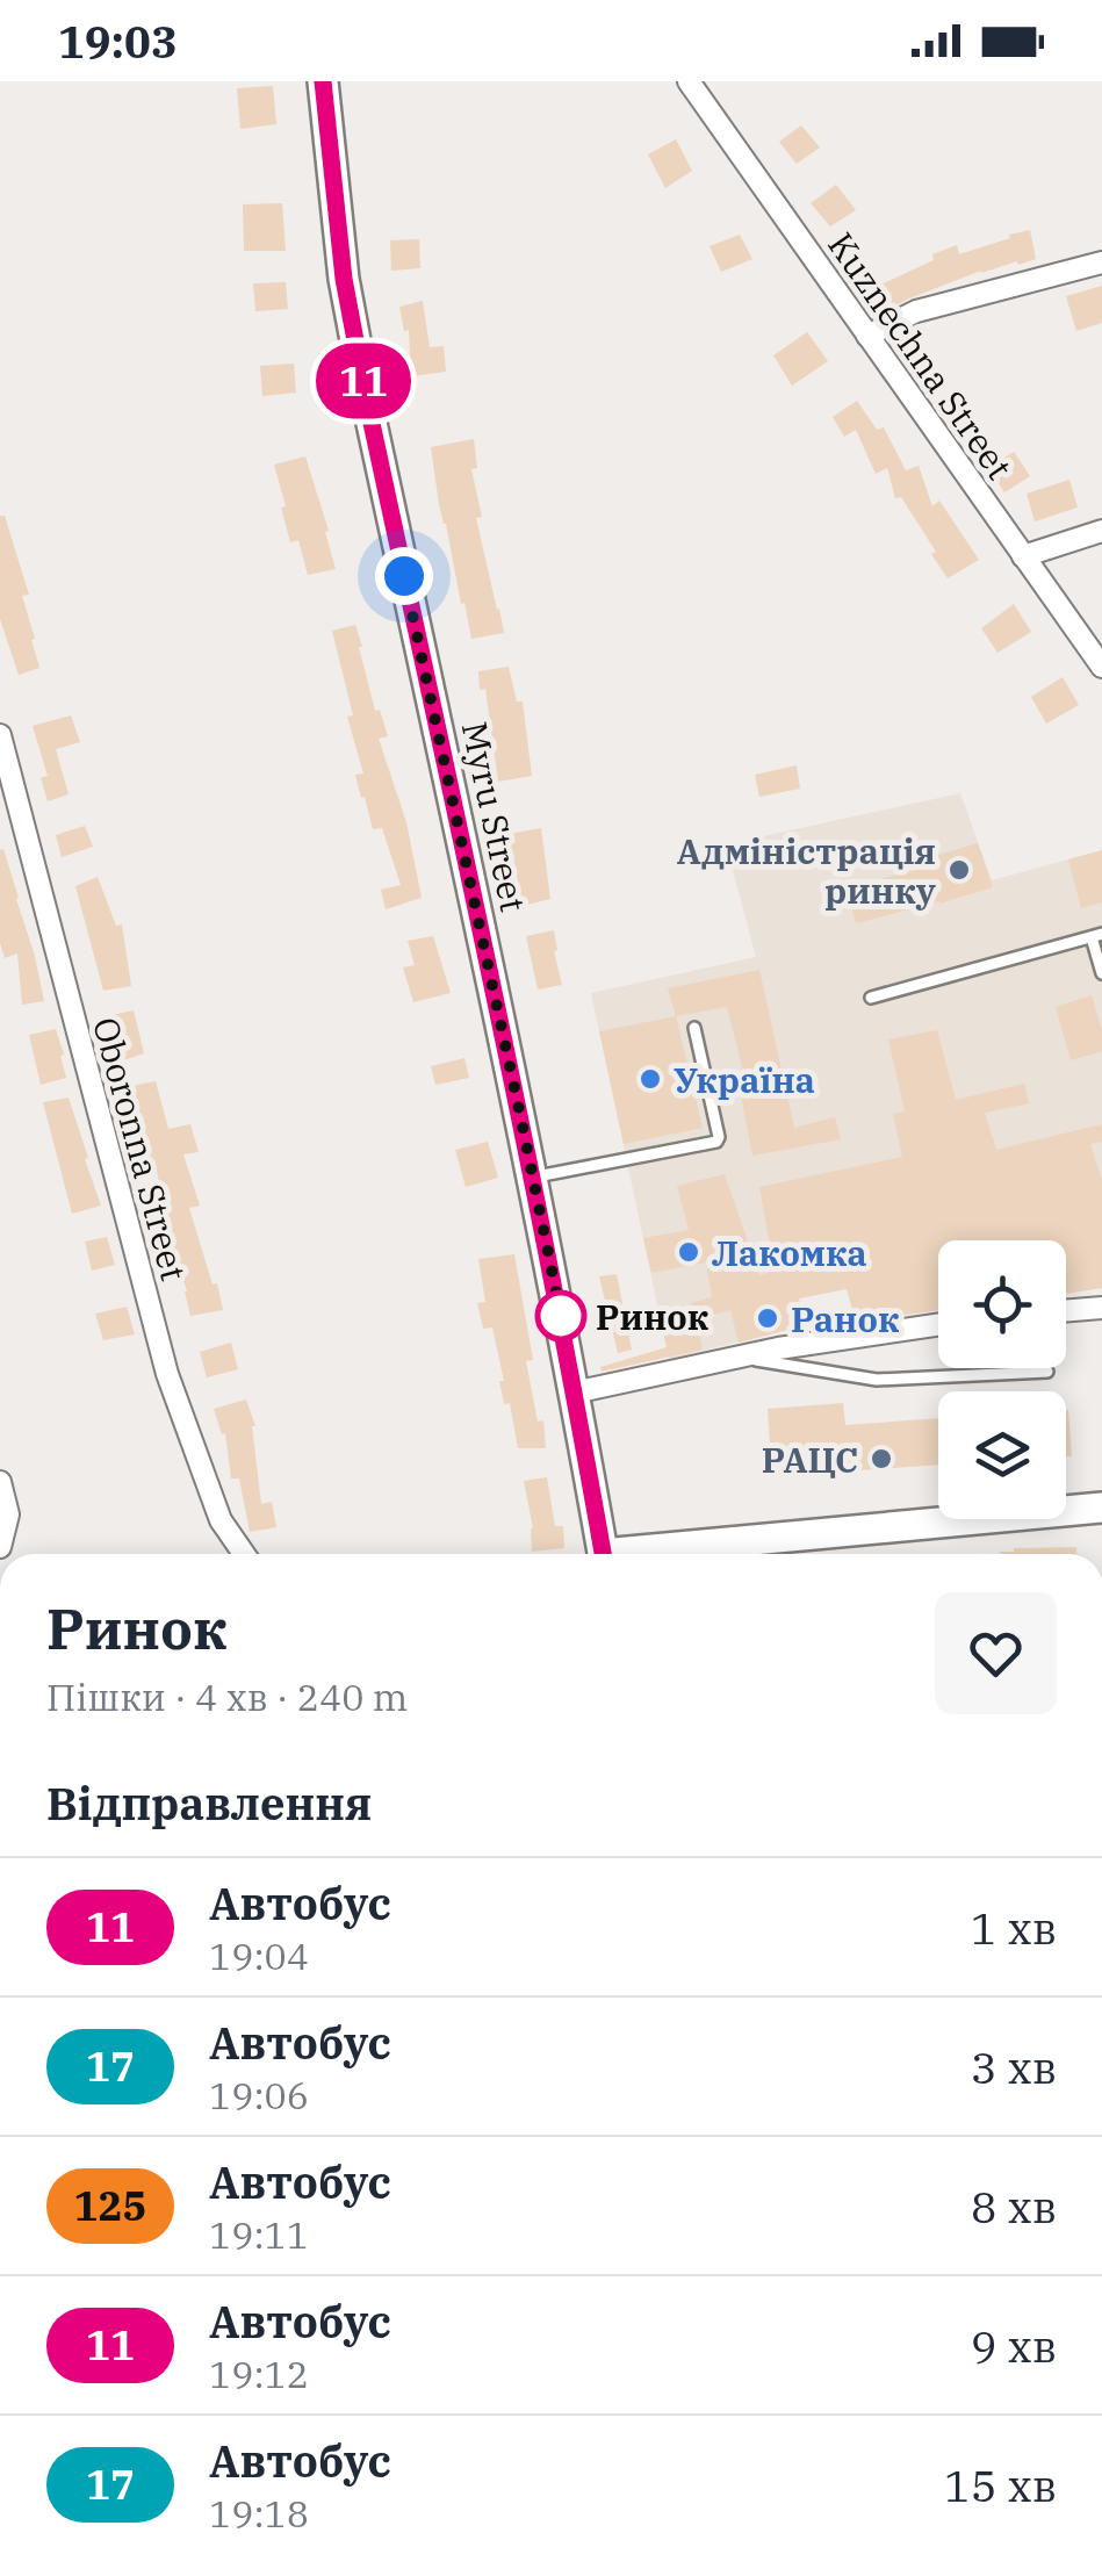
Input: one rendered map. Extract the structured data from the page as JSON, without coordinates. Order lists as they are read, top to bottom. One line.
{"streets":{"street":["Kuznechna Street","Myru Street","Oboronna Street"]},"places":["Адміністрація ринку","Україна","Лакомка","Ринок","Ранок","РАЦС"],"lines":["bus line 11"],"page":{"status":"19:03","on_map":"11","heading":[["Ринок","Пішки · 4 хв · 240 m"],"Відправлення"],"list":[{"mark":"11","name":"Автобус","note":"19:04","value":"1 хв"},{"mark":"17","name":"Автобус","note":"19:06","value":"3 хв"},{"mark":"125","name":"Автобус","note":"19:11","value":"8 хв"},{"mark":"11","name":"Автобус","note":"19:12","value":"9 хв"},{"mark":"17","name":"Автобус","note":"19:18","value":"15 хв"}]}}
